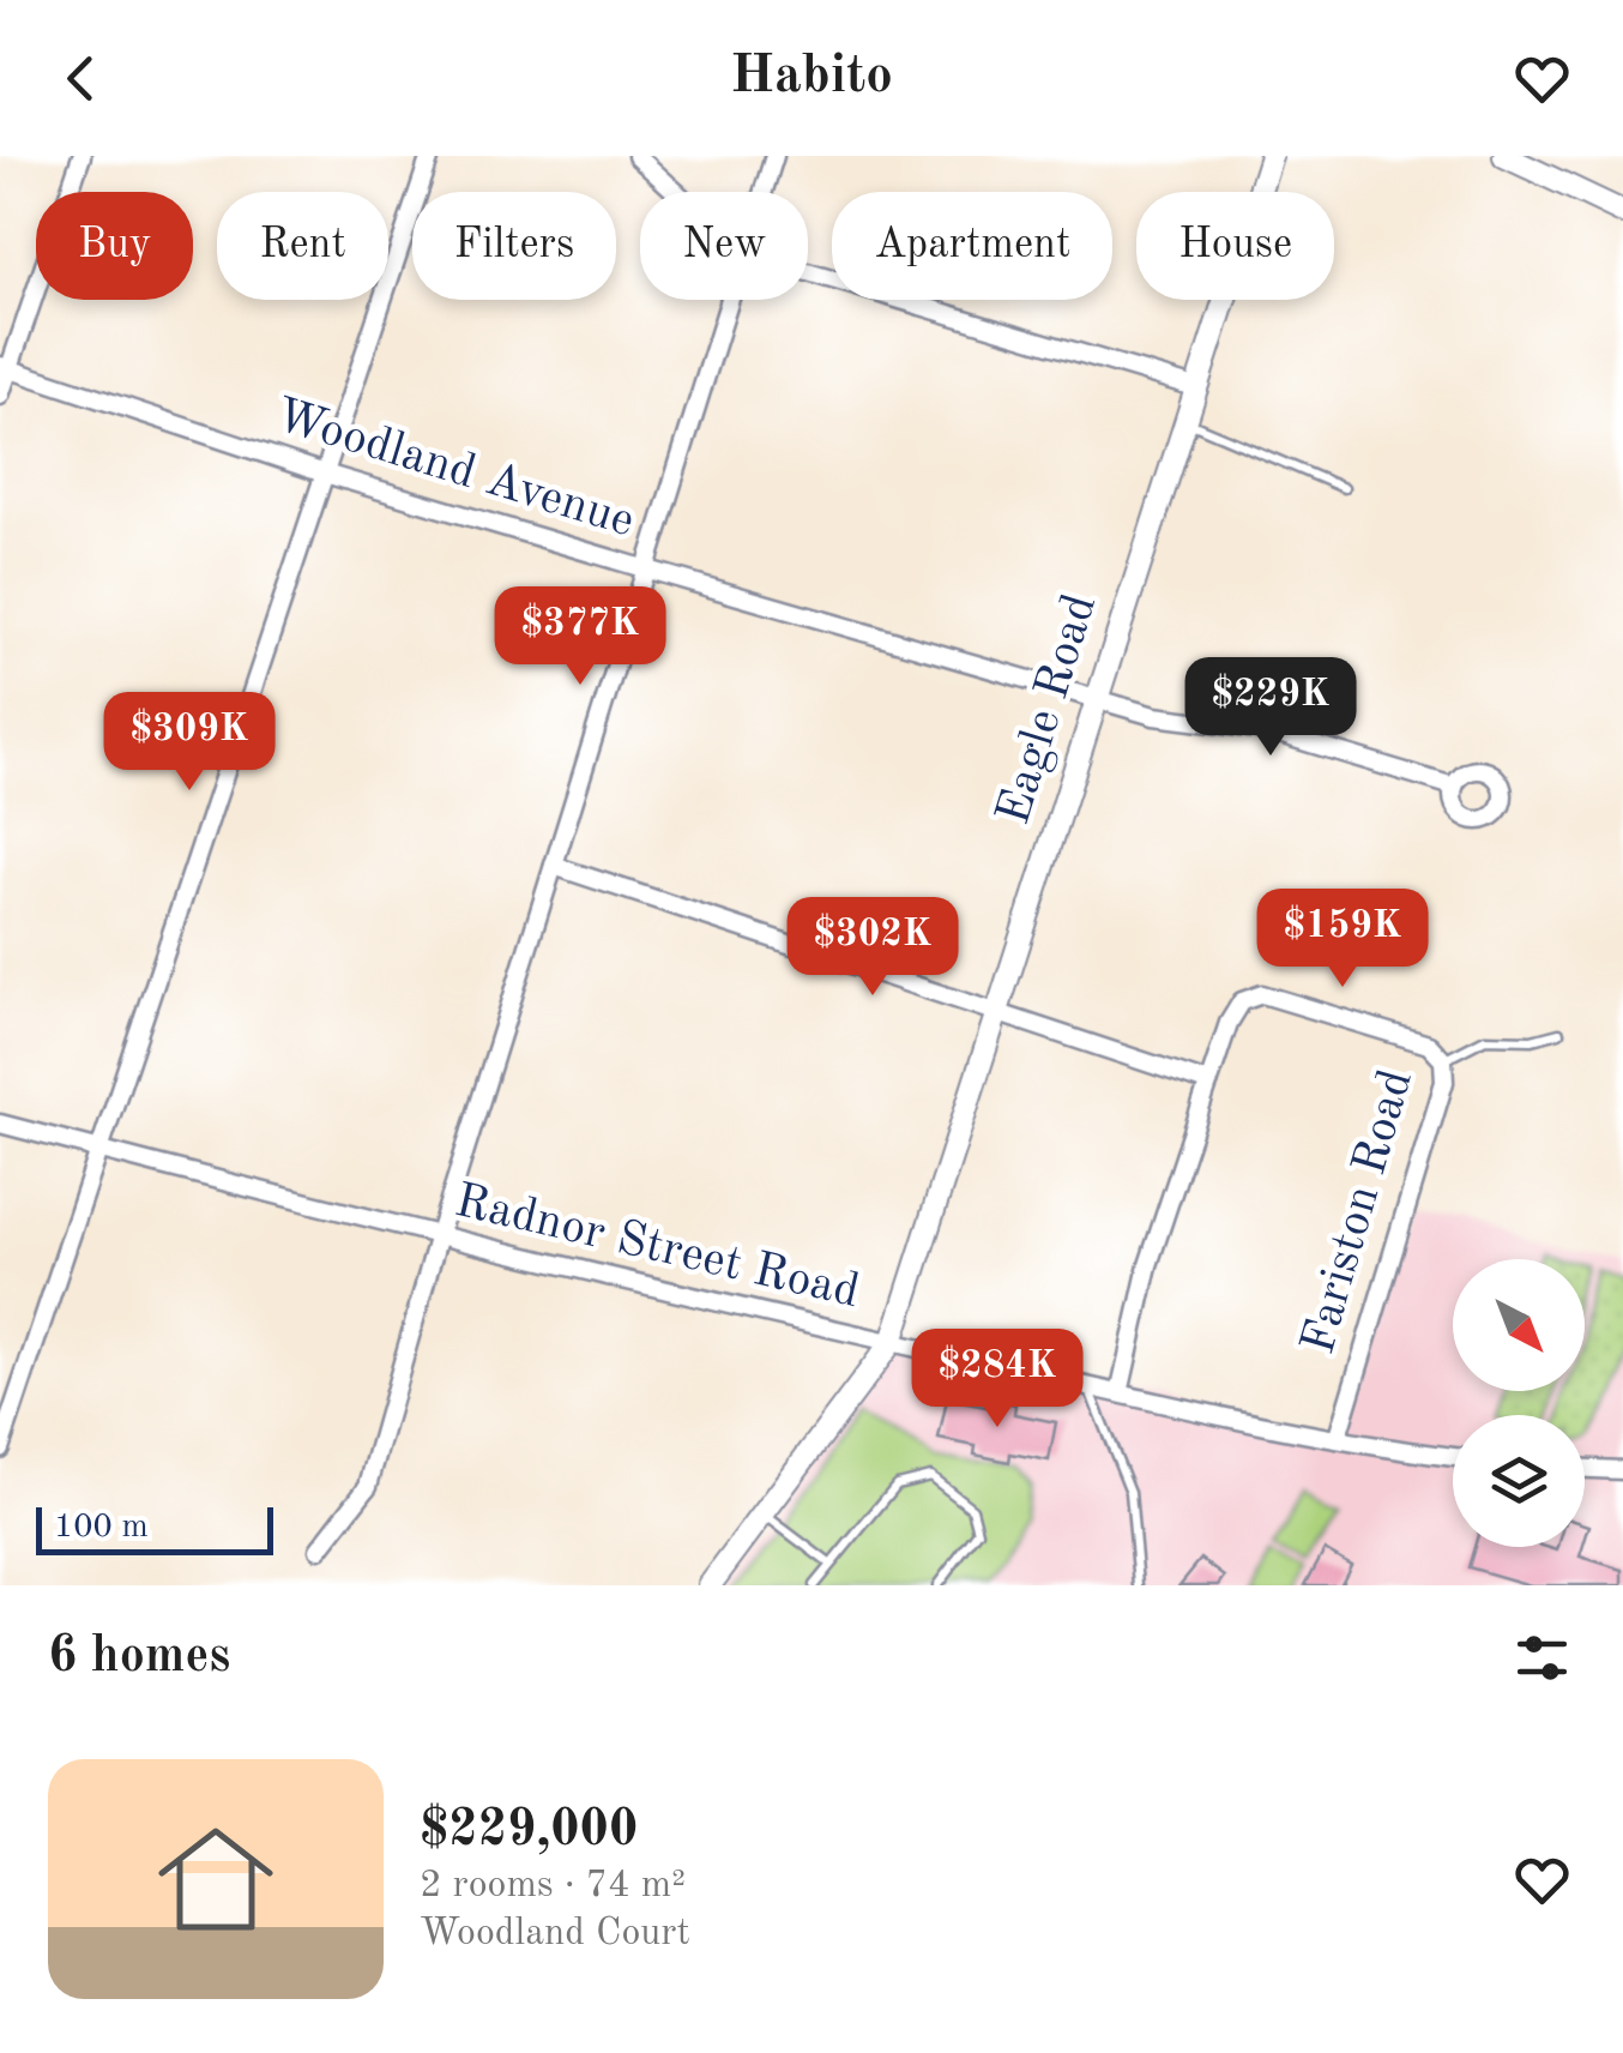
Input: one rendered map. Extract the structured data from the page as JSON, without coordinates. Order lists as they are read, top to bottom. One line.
{"streets":{"street":["Woodland Avenue","Eagle Road","Fariston Road","Radnor Street Road"]},"crossings":[["Woodland Avenue","Eagle Road"],["Eagle Road","Radnor Street Road"],["Fariston Road","Radnor Street Road"]],"scale_bar":"100 m","north":"bottom right","page":{"header":"Habito","chip":["Buy","Rent","Filters","New","Apartment","House"],"price":["$377K","$229K","$309K","$159K","$302K","$284K"],"scale":"100 m","heading":"6 homes","list":[{"name":"$229,000","note":"2 rooms · 74 m² · Woodland Court"}]}}
